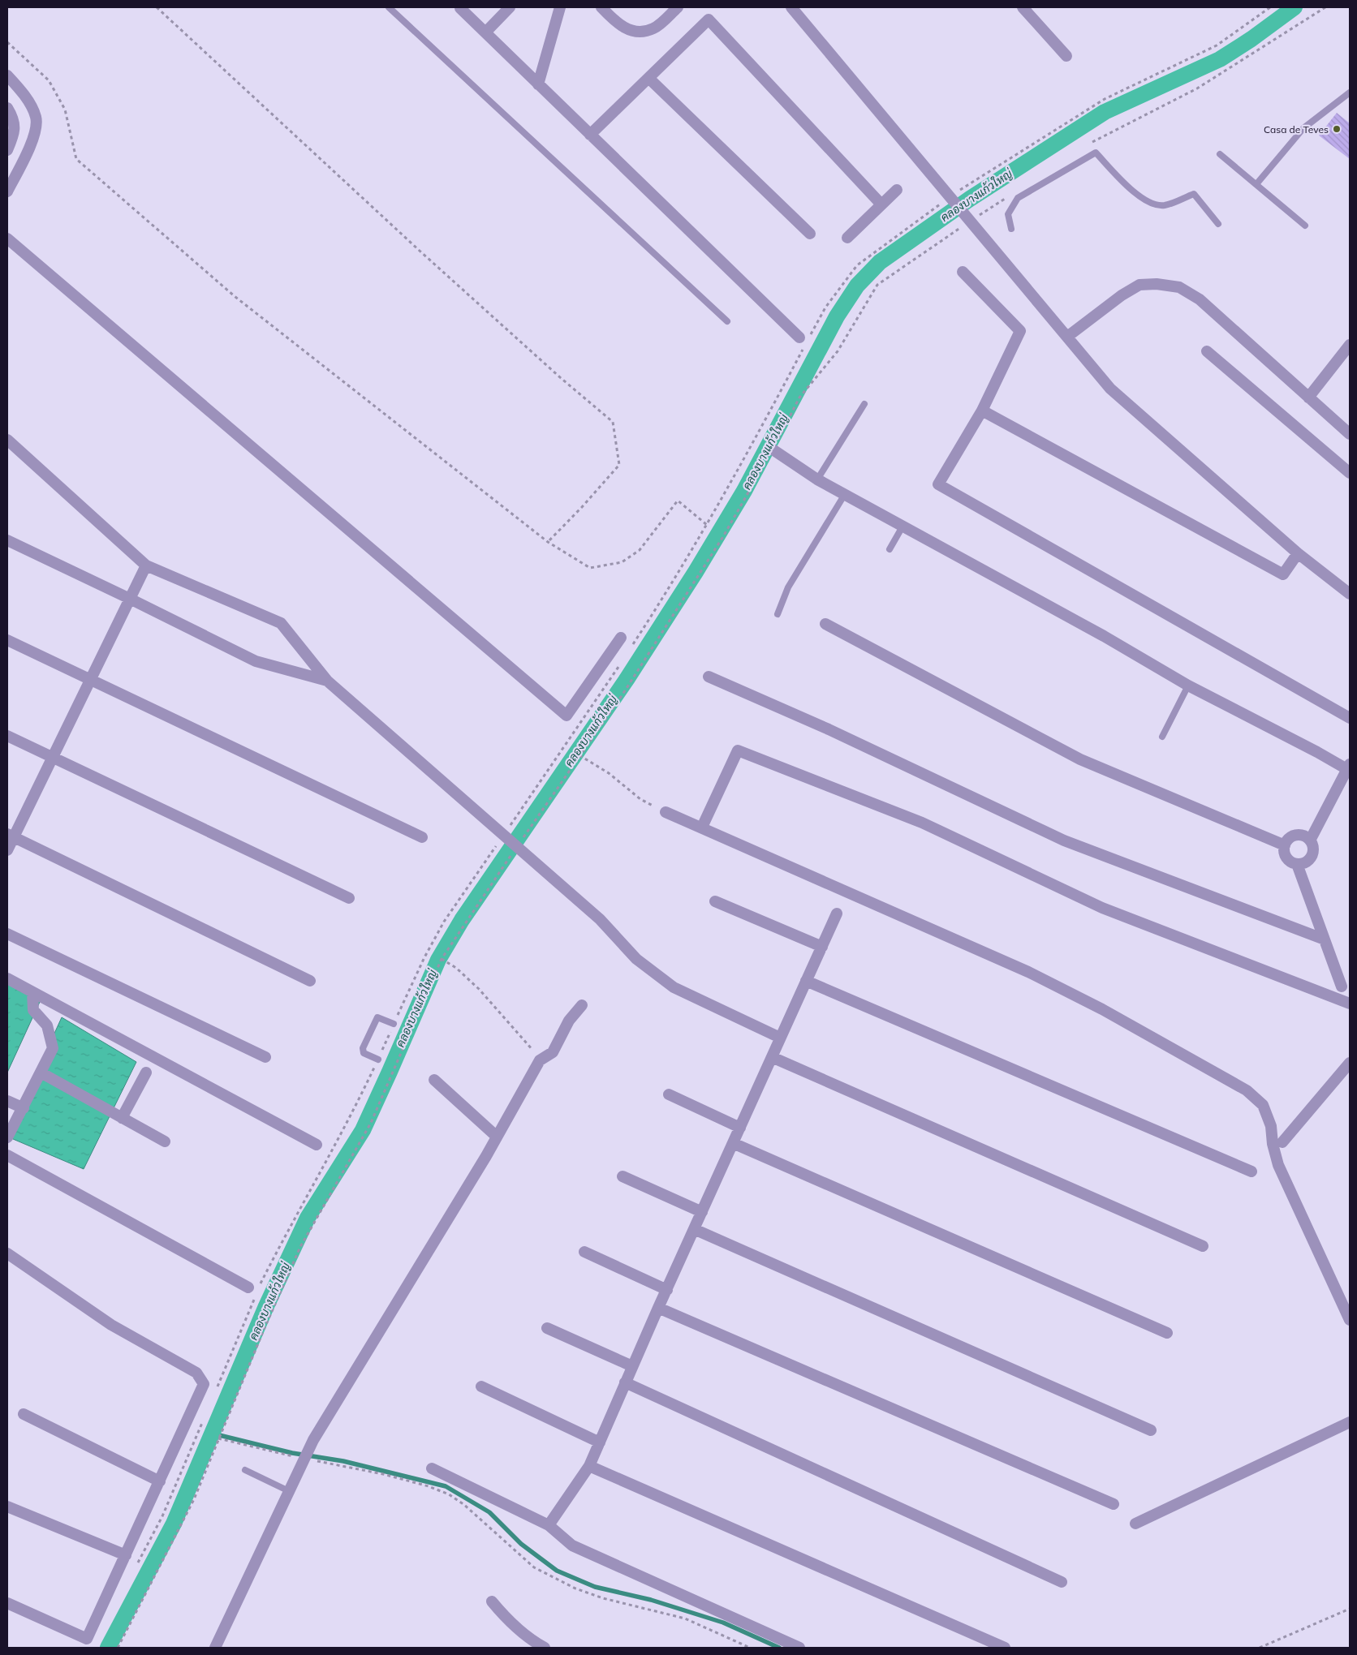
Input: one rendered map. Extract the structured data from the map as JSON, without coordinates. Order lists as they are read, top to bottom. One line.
{"water":["คลองบางแก้วใหญ่"],"places":["Casa de Teves"]}
